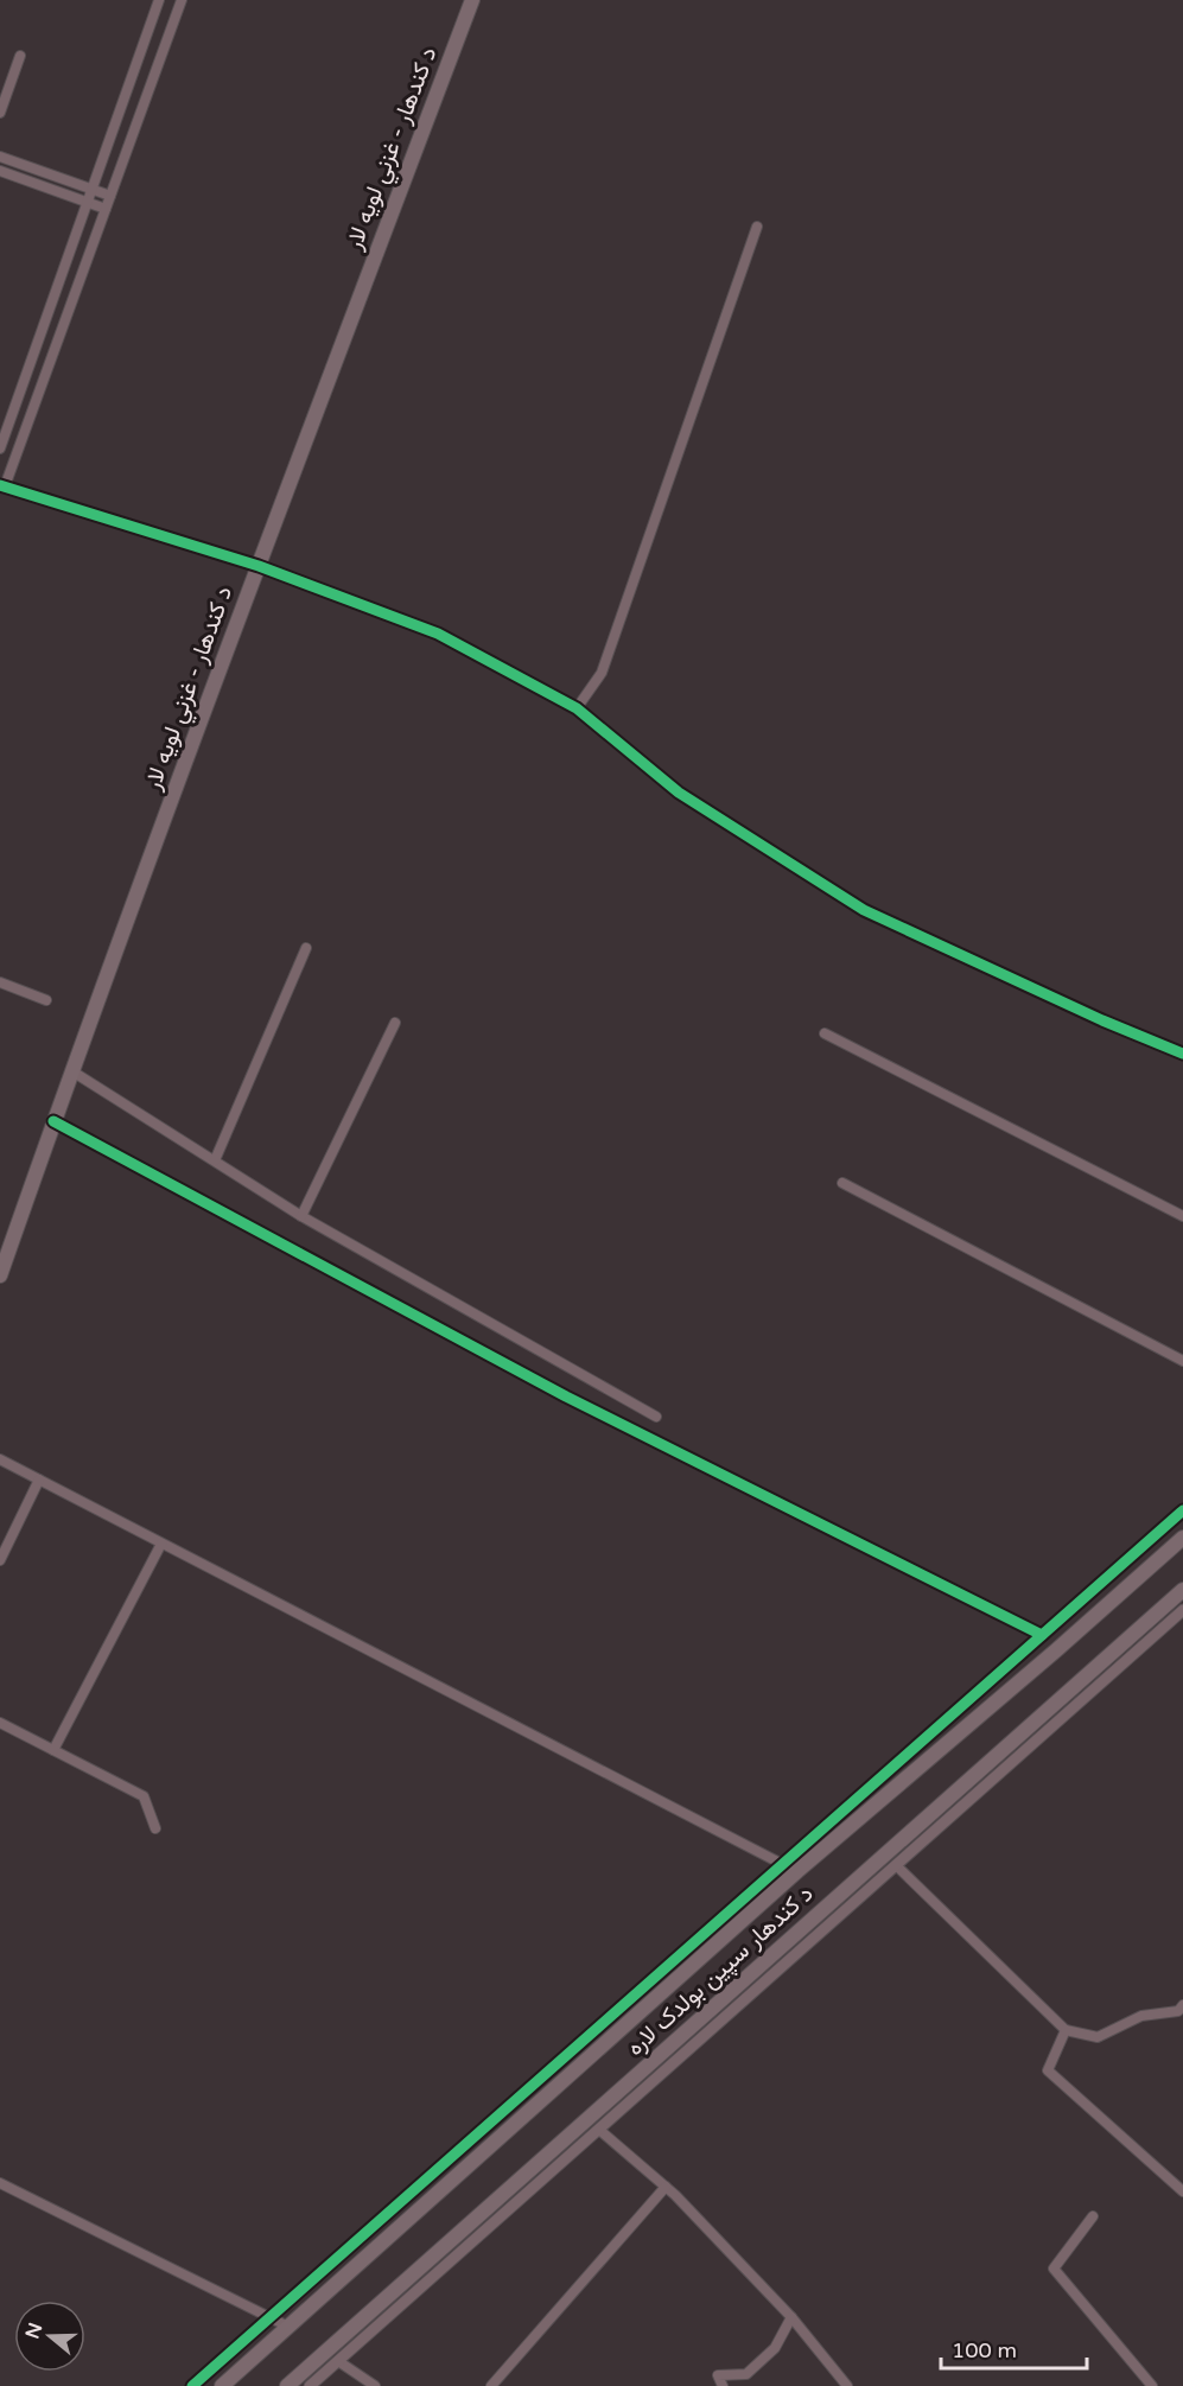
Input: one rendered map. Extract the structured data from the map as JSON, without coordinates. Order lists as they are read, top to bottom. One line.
{"streets":{"highway":["د کندهار - غزني لويه لار","د کندهار سپین بولدک لاره"]},"scale_bar":"100 m","north":"left"}
